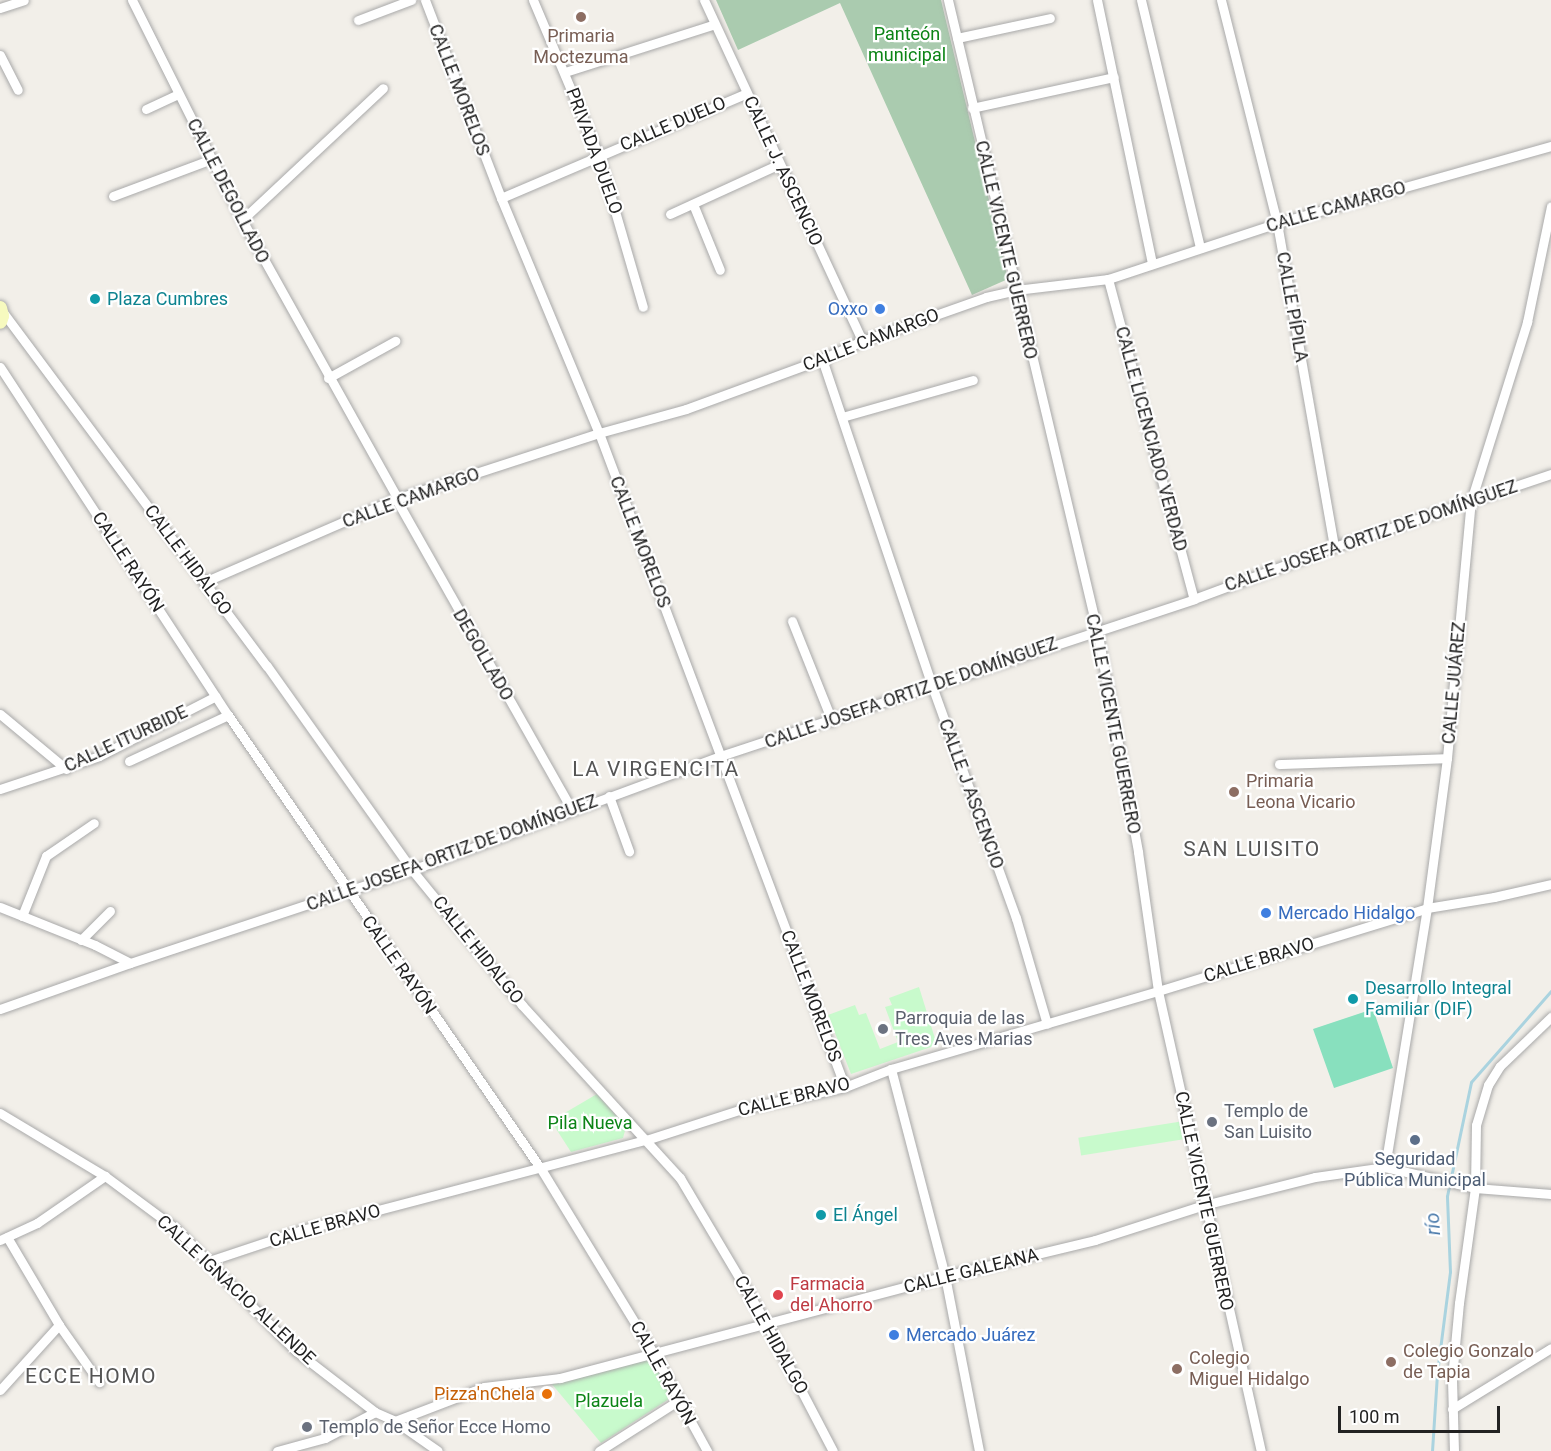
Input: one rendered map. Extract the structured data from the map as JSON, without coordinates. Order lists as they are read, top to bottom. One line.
{"streets":{"street":["CALLE MORELOS","CALLE DUELO","PRIVADA DUELO","CALLE J. ASCENCIO","CALLE DEGOLLADO","CALLE CAMARGO","CALLE VICENTE GUERRERO","CALLE PÍPILA","CALLE LICENCIADO VERDAD","CALLE JOSEFA ORTIZ DE DOMÍNGUEZ","CALLE HIDALGO","CALLE RAYÓN","DEGOLLADO","CALLE JUÁREZ","CALLE ITURBIDE","CALLE J ASCENCIO","CALLE BRAVO","CALLE GALEANA","CALLE IGNACIO ALLENDE"]},"crossings":[["CALLE MORELOS","CALLE DUELO"],["CALLE MORELOS","CALLE CAMARGO"],["CALLE MORELOS","CALLE JOSEFA ORTIZ DE DOMÍNGUEZ"],["CALLE MORELOS","CALLE BRAVO"],["CALLE DUELO","PRIVADA DUELO"],["CALLE DUELO","CALLE J. ASCENCIO"],["CALLE J. ASCENCIO","CALLE CAMARGO"],["CALLE DEGOLLADO","DEGOLLADO"],["CALLE CAMARGO","CALLE VICENTE GUERRERO"],["CALLE CAMARGO","CALLE PÍPILA"],["CALLE CAMARGO","CALLE LICENCIADO VERDAD"],["CALLE CAMARGO","CALLE HIDALGO"],["CALLE CAMARGO","DEGOLLADO"],["CALLE CAMARGO","CALLE J ASCENCIO"],["CALLE VICENTE GUERRERO","CALLE JOSEFA ORTIZ DE DOMÍNGUEZ"],["CALLE VICENTE GUERRERO","CALLE BRAVO"],["CALLE VICENTE GUERRERO","CALLE GALEANA"],["CALLE PÍPILA","CALLE JOSEFA ORTIZ DE DOMÍNGUEZ"],["CALLE LICENCIADO VERDAD","CALLE JOSEFA ORTIZ DE DOMÍNGUEZ"],["CALLE JOSEFA ORTIZ DE DOMÍNGUEZ","CALLE HIDALGO"],["CALLE JOSEFA ORTIZ DE DOMÍNGUEZ","CALLE RAYÓN"],["CALLE JOSEFA ORTIZ DE DOMÍNGUEZ","DEGOLLADO"],["CALLE JOSEFA ORTIZ DE DOMÍNGUEZ","CALLE JUÁREZ"],["CALLE JOSEFA ORTIZ DE DOMÍNGUEZ","CALLE J ASCENCIO"],["CALLE HIDALGO","CALLE BRAVO"],["CALLE HIDALGO","CALLE GALEANA"],["CALLE RAYÓN","CALLE ITURBIDE"],["CALLE RAYÓN","CALLE BRAVO"],["CALLE RAYÓN","CALLE GALEANA"],["CALLE JUÁREZ","CALLE BRAVO"],["CALLE JUÁREZ","CALLE GALEANA"],["CALLE J ASCENCIO","CALLE BRAVO"],["CALLE BRAVO","CALLE IGNACIO ALLENDE"],["CALLE GALEANA","CALLE IGNACIO ALLENDE"]],"districts":["LA VIRGENCITA","SAN LUISITO","ECCE HOMO"],"water":["río"],"parks":["Panteón municipal","Pila Nueva","Plazuela"],"places":["Primaria Moctezuma","Plaza Cumbres","Oxxo","Primaria Leona Vicario","Mercado Hidalgo","Desarrollo Integral Familiar (DIF)","Parroquia de las Tres Aves Marias","Templo de San Luisito","Seguridad Pública Municipal","El Ángel","Farmacia del Ahorro","Mercado Juárez","Colegio Gonzalo de Tapia","Colegio Miguel Hidalgo","Pizza'nChela","Templo de Señor Ecce Homo"],"scale_bar":"100 m"}
